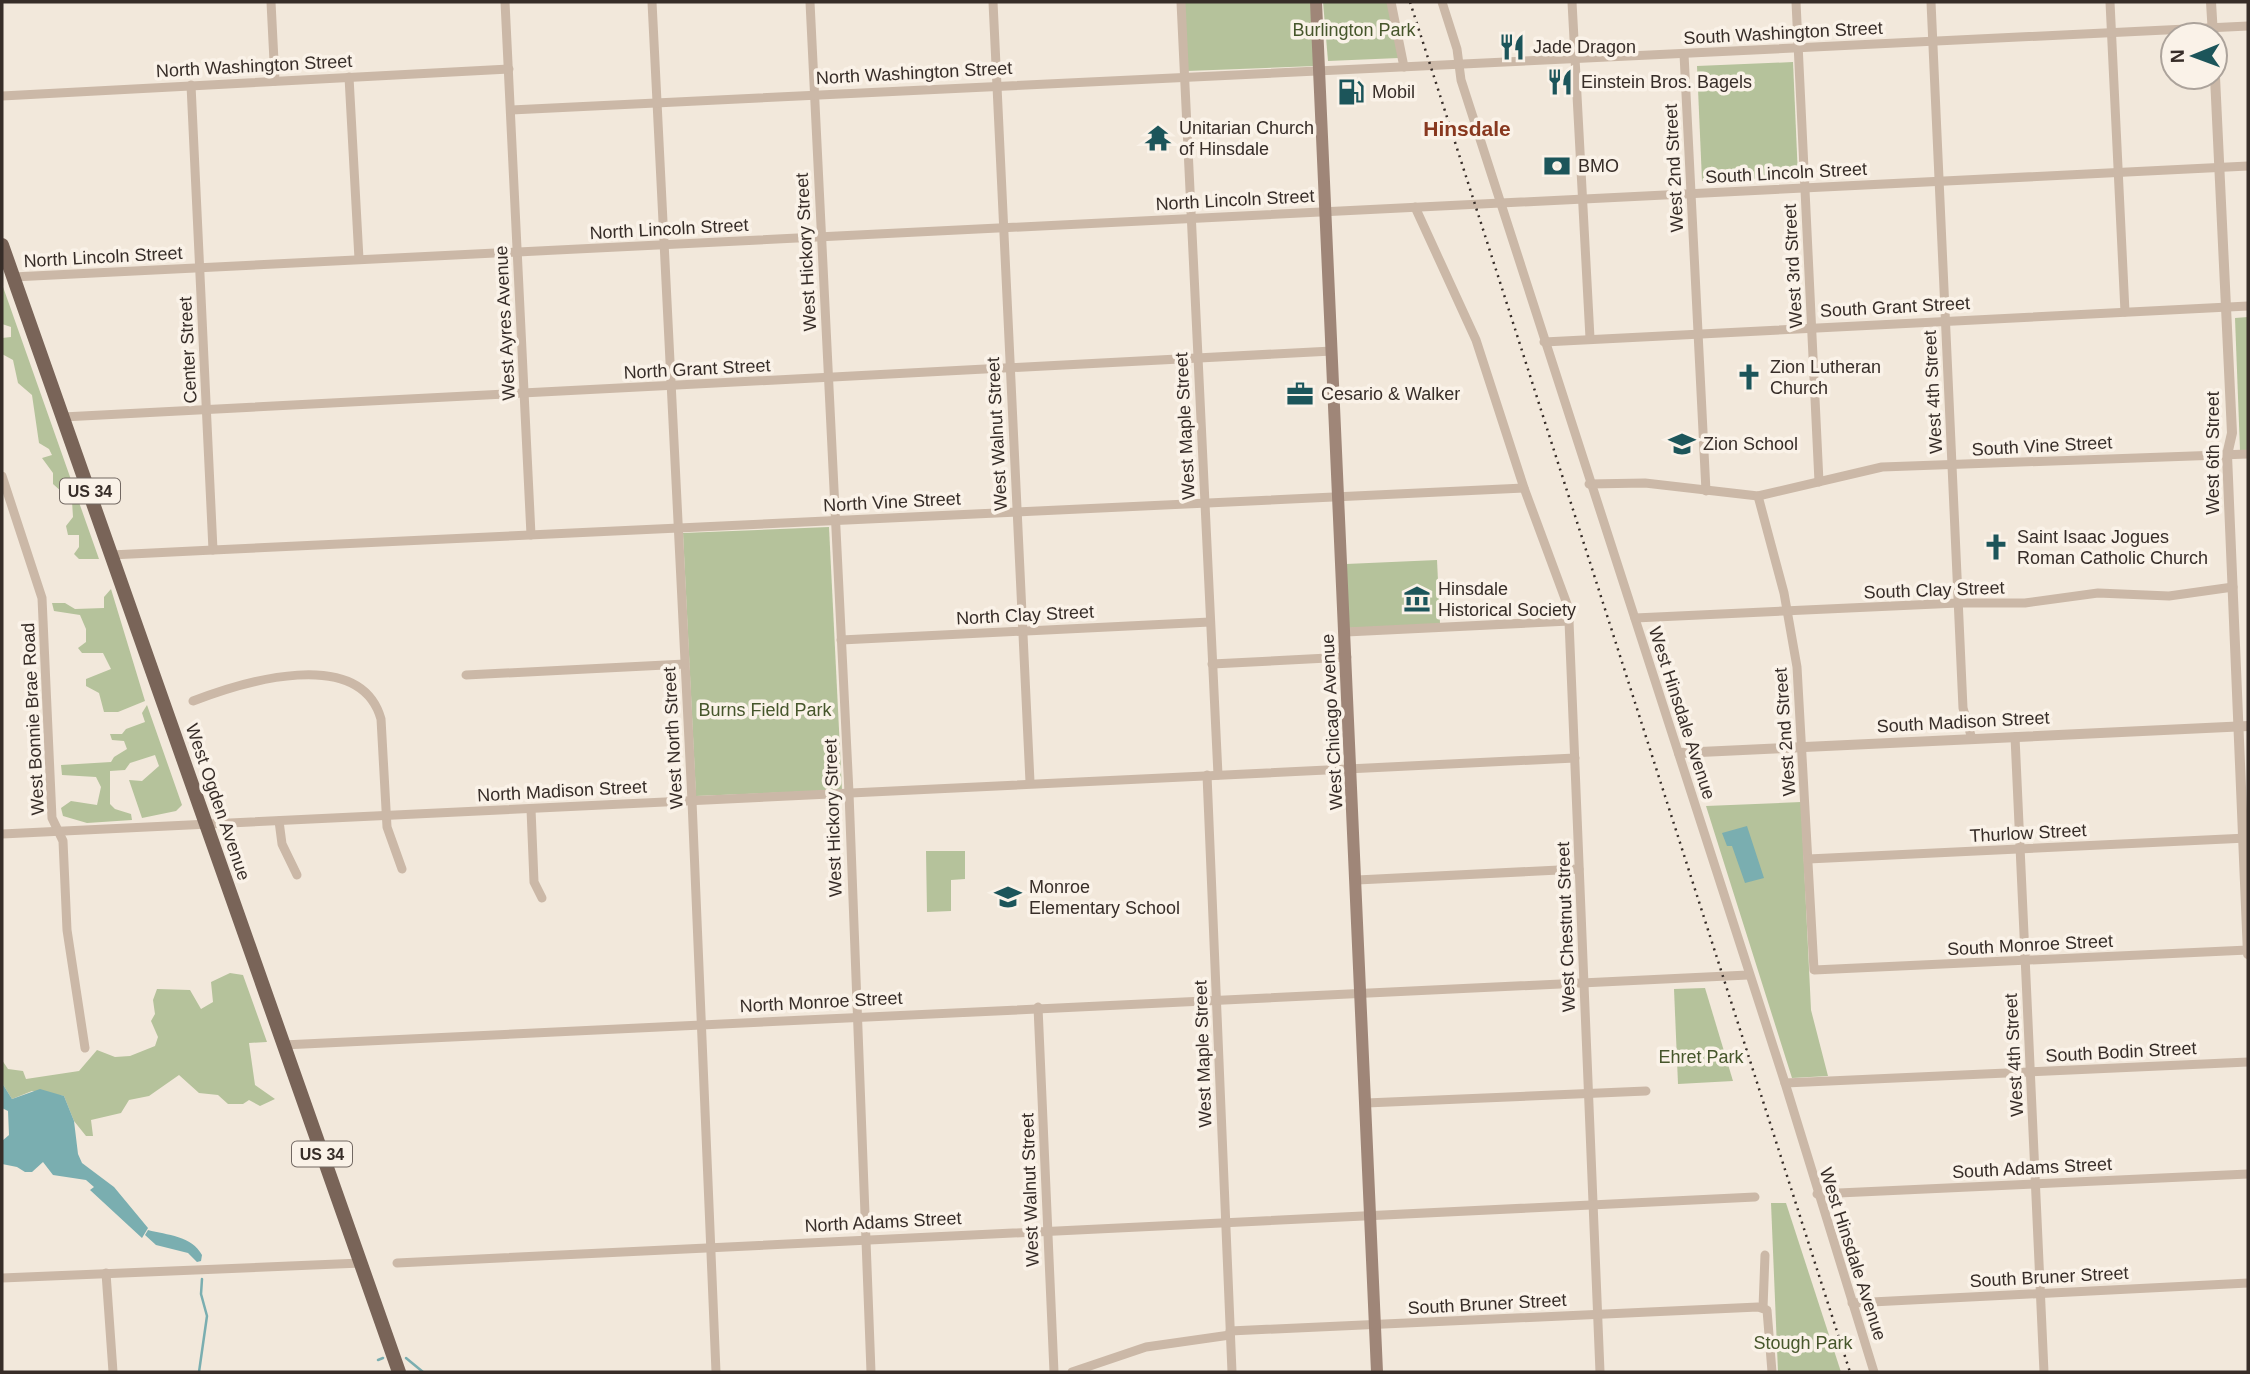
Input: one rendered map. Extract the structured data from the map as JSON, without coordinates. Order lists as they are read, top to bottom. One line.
{"streets":{"main road":["US 34","West Chicago Avenue","West Ogden Avenue"],"street":["South Washington Street","North Washington Street","West 2nd Street","South Lincoln Street","North Lincoln Street","West Hickory Street","West 3rd Street","South Grant Street","West Ayres Avenue","Center Street","North Grant Street","West 4th Street","West Maple Street","West Walnut Street","South Vine Street","West 6th Street","North Vine Street","South Clay Street","North Clay Street","West Hinsdale Avenue","West Bonnie Brae Road","South Madison Street","West North Street","North Madison Street","Thurlow Street","West Chestnut Street","South Monroe Street","North Monroe Street","South Bodin Street","South Adams Street","North Adams Street","South Bruner Street"]},"crossings":[["South Washington Street","North Washington Street"],["South Washington Street","West 2nd Street"],["South Washington Street","West 3rd Street"],["South Washington Street","West 4th Street"],["South Washington Street","West Hinsdale Avenue"],["South Washington Street","West Chicago Avenue"],["North Washington Street","West Hickory Street"],["North Washington Street","West Ayres Avenue"],["North Washington Street","Center Street"],["North Washington Street","West Maple Street"],["North Washington Street","West Walnut Street"],["North Washington Street","West Chicago Avenue"],["North Washington Street","West North Street"],["West 2nd Street","South Lincoln Street"],["West 2nd Street","South Grant Street"],["West 2nd Street","South Vine Street"],["West 2nd Street","South Clay Street"],["West 2nd Street","South Madison Street"],["West 2nd Street","Thurlow Street"],["West 2nd Street","South Monroe Street"],["South Lincoln Street","North Lincoln Street"],["South Lincoln Street","West 3rd Street"],["South Lincoln Street","West 4th Street"],["South Lincoln Street","West 6th Street"],["South Lincoln Street","West Hinsdale Avenue"],["South Lincoln Street","West Chicago Avenue"],["South Lincoln Street","West Chestnut Street"],["North Lincoln Street","West Hickory Street"],["North Lincoln Street","West Ayres Avenue"],["North Lincoln Street","Center Street"],["North Lincoln Street","West Maple Street"],["North Lincoln Street","West Walnut Street"],["North Lincoln Street","West Chicago Avenue"],["North Lincoln Street","West North Street"],["North Lincoln Street","West Ogden Avenue"],["West Hickory Street","North Grant Street"],["West Hickory Street","North Vine Street"],["West Hickory Street","North Clay Street"],["West Hickory Street","North Madison Street"],["West Hickory Street","North Monroe Street"],["West Hickory Street","North Adams Street"],["West 3rd Street","South Grant Street"],["West 3rd Street","South Vine Street"],["South Grant Street","West 4th Street"],["South Grant Street","West 6th Street"],["South Grant Street","West Hinsdale Avenue"],["West Ayres Avenue","North Grant Street"],["West Ayres Avenue","North Vine Street"],["Center Street","North Grant Street"],["Center Street","North Vine Street"],["North Grant Street","West Maple Street"],["North Grant Street","West Walnut Street"],["North Grant Street","West Chicago Avenue"],["North Grant Street","West North Street"],["North Grant Street","West Ogden Avenue"],["West 4th Street","South Vine Street"],["West 4th Street","South Clay Street"],["West 4th Street","South Madison Street"],["West 4th Street","Thurlow Street"],["West 4th Street","South Monroe Street"],["West 4th Street","South Bodin Street"],["West 4th Street","South Adams Street"],["West 4th Street","South Bruner Street"],["West Maple Street","North Vine Street"],["West Maple Street","North Clay Street"],["West Maple Street","North Madison Street"],["West Maple Street","North Monroe Street"],["West Maple Street","North Adams Street"],["West Maple Street","South Bruner Street"],["West Walnut Street","North Vine Street"],["West Walnut Street","North Clay Street"],["West Walnut Street","North Madison Street"],["West Walnut Street","North Monroe Street"],["West Walnut Street","North Adams Street"],["South Vine Street","West 6th Street"],["South Vine Street","West Hinsdale Avenue"],["West 6th Street","South Clay Street"],["West 6th Street","South Madison Street"],["West 6th Street","Thurlow Street"],["West 6th Street","South Monroe Street"],["North Vine Street","West Chicago Avenue"],["North Vine Street","West North Street"],["South Clay Street","West Hinsdale Avenue"],["West Hinsdale Avenue","South Madison Street"],["West Hinsdale Avenue","South Bodin Street"],["West Hinsdale Avenue","South Adams Street"],["West Hinsdale Avenue","South Bruner Street"],["West Bonnie Brae Road","North Madison Street"],["West Chicago Avenue","North Monroe Street"],["West Chicago Avenue","North Adams Street"],["West Chicago Avenue","South Bruner Street"],["West North Street","North Madison Street"],["West North Street","North Monroe Street"],["West North Street","North Adams Street"],["North Madison Street","West Ogden Avenue"],["West Ogden Avenue","North Monroe Street"],["West Chestnut Street","South Bruner Street"]],"districts":["Hinsdale"],"parks":["Burlington Park","Burns Field Park","Ehret Park","Stough Park"],"places":{"restaurant":["Jade Dragon","Einstein Bros. Bagels"],"fuel station":["Mobil"],"temple":["Unitarian Church of Hinsdale"],"bank":["BMO"],"church":["Zion Lutheran Church","Saint Isaac Jogues Roman Catholic Church"],"office":["Cesario & Walker"],"school or university":["Zion School","Monroe Elementary School"],"museum":["Hinsdale Historical Society"]},"north":"left"}
